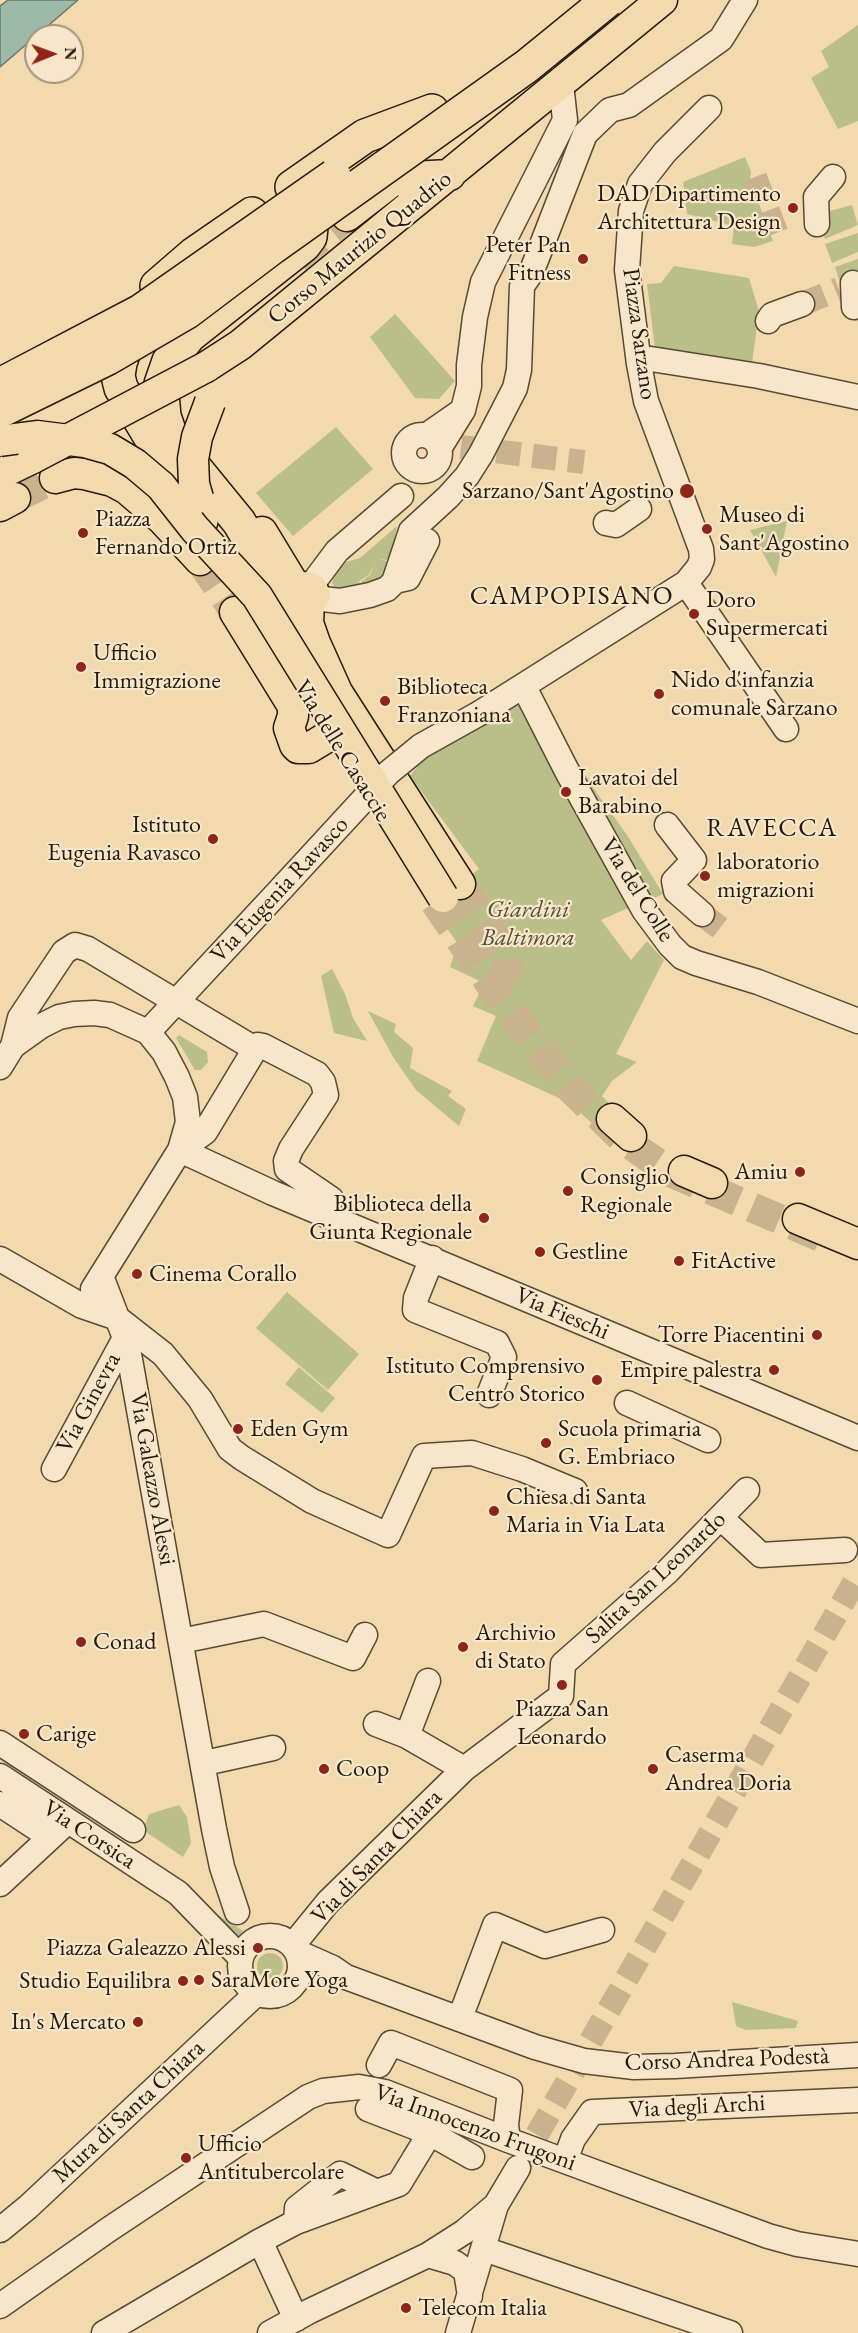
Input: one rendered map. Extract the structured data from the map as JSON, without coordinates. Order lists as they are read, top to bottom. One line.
{"streets":{"main road":["Corso Maurizio Quadrio","Via delle Casaccie"],"street":["Piazza Sarzano","Via Eugenia Ravasco","Via del Colle","Via Fieschi","Via Ginevra","Via Galeazzo Alessi","Salita San Leonardo","Via Corsica","Via di Santa Chiara","Corso Andrea Podestà","Via degli Archi","Mura di Santa Chiara","Via Innocenzo Frugoni"]},"crossings":[["Piazza Sarzano","Via Eugenia Ravasco"],["Via Eugenia Ravasco","Via del Colle"],["Via Ginevra","Via Galeazzo Alessi"],["Salita San Leonardo","Via di Santa Chiara"],["Via di Santa Chiara","Corso Andrea Podestà"],["Via di Santa Chiara","Mura di Santa Chiara"],["Corso Andrea Podestà","Mura di Santa Chiara"],["Via degli Archi","Via Innocenzo Frugoni"]],"districts":["CAMPOPISANO","RAVECCA"],"parks":["Giardini Baltimora"],"places":["DAD Dipartimento Architettura Design","Peter Pan Fitness","Sarzano/Sant'Agostino","Museo di Sant'Agostino","Piazza Fernando Ortiz","Doro Supermercati","Ufficio Immigrazione","Nido d'infanzia comunale Sarzano","Biblioteca Franzoniana","Lavatoi del Barabino","Istituto Eugenia Ravasco","laboratorio migrazioni","Amiu","Consiglio Regionale","Biblioteca della Giunta Regionale","Gestline","FitActive","Cinema Corallo","Torre Piacentini","Empire palestra","Istituto Comprensivo Centro Storico","Eden Gym","Scuola primaria G. Embriaco","Chiesa di Santa Maria in Via Lata","Conad","Archivio di Stato","Piazza San Leonardo","Carige","Coop","Caserma Andrea Doria","Piazza Galeazzo Alessi","SaraMore Yoga","Studio Equilibra","In's Mercato","Ufficio Antitubercolare","Telecom Italia"],"north":"right"}
